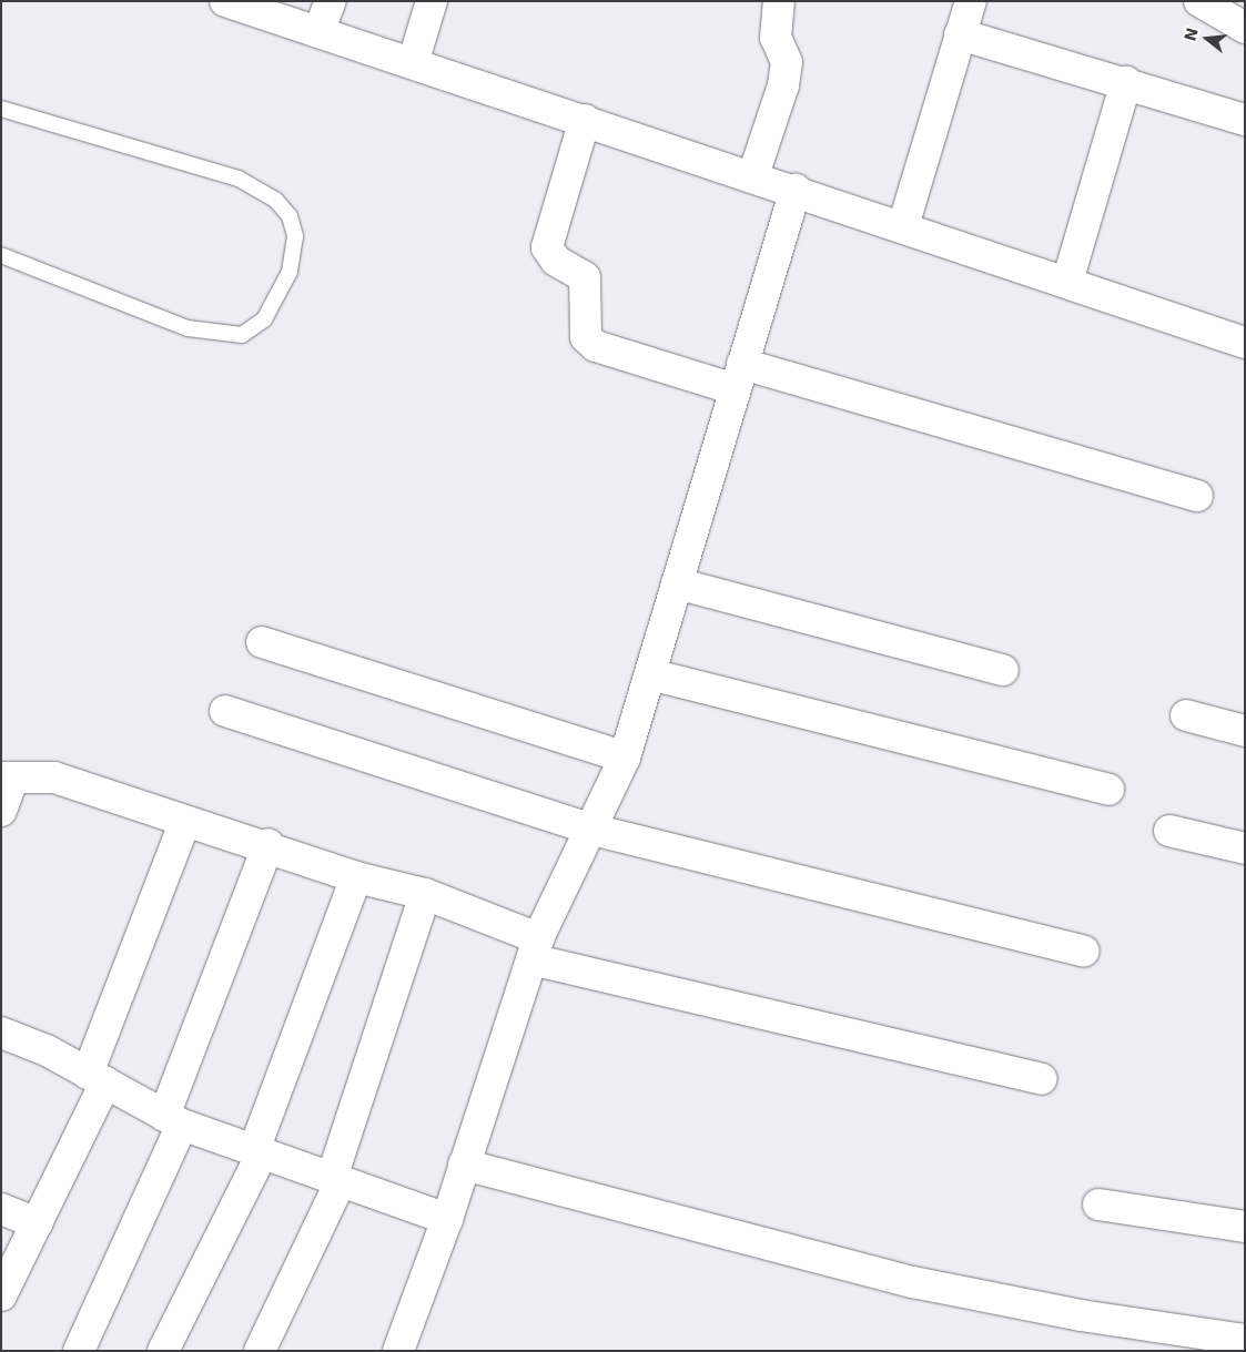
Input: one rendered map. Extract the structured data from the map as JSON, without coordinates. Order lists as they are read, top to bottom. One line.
{"north":"left"}
